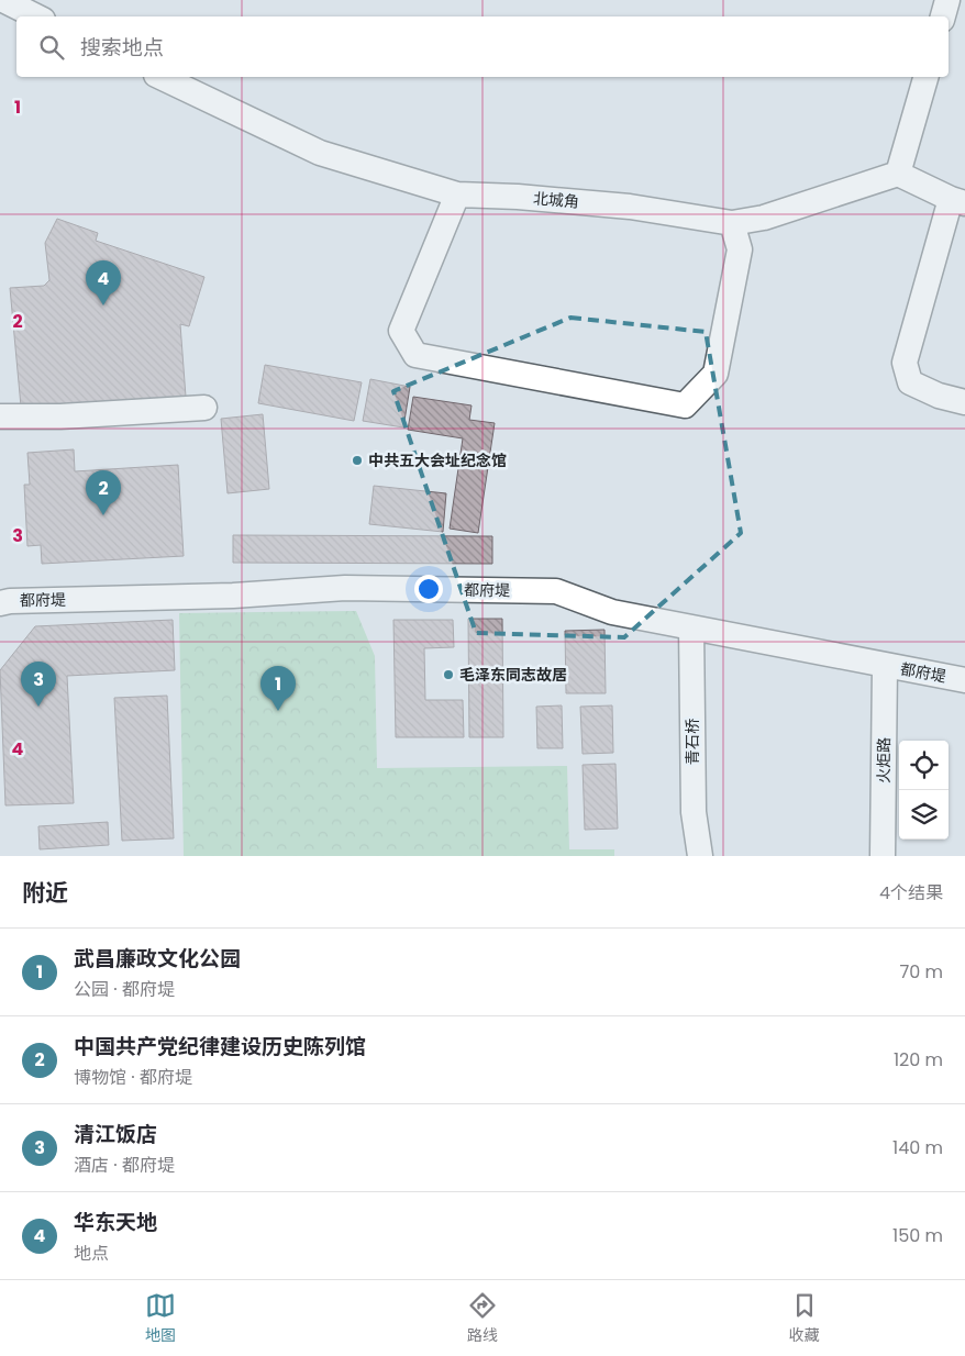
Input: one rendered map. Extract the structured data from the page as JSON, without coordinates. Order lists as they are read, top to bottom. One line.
{"streets":{"street":["北城角","都府堤","青石桥","火炬路"]},"crossings":[["都府堤","青石桥"],["都府堤","火炬路"]],"places":["中共五大会址纪念馆","毛泽东同志故居"],"page":{"search":"搜索地点","pins":["4","2","3","1"],"heading":["附近","4个结果"],"list":[{"mark":"1","name":"武昌廉政文化公园","note":"公园 · 都府堤","value":"70 m"},{"mark":"2","name":"中国共产党纪律建设历史陈列馆","note":"博物馆 · 都府堤","value":"120 m"},{"mark":"3","name":"清江饭店","note":"酒店 · 都府堤","value":"140 m"},{"mark":"4","name":"华东天地","note":"地点","value":"150 m"}],"nav":["地图","路线","收藏"]},"grid":{"rows":["1","2","3","4"]}}
